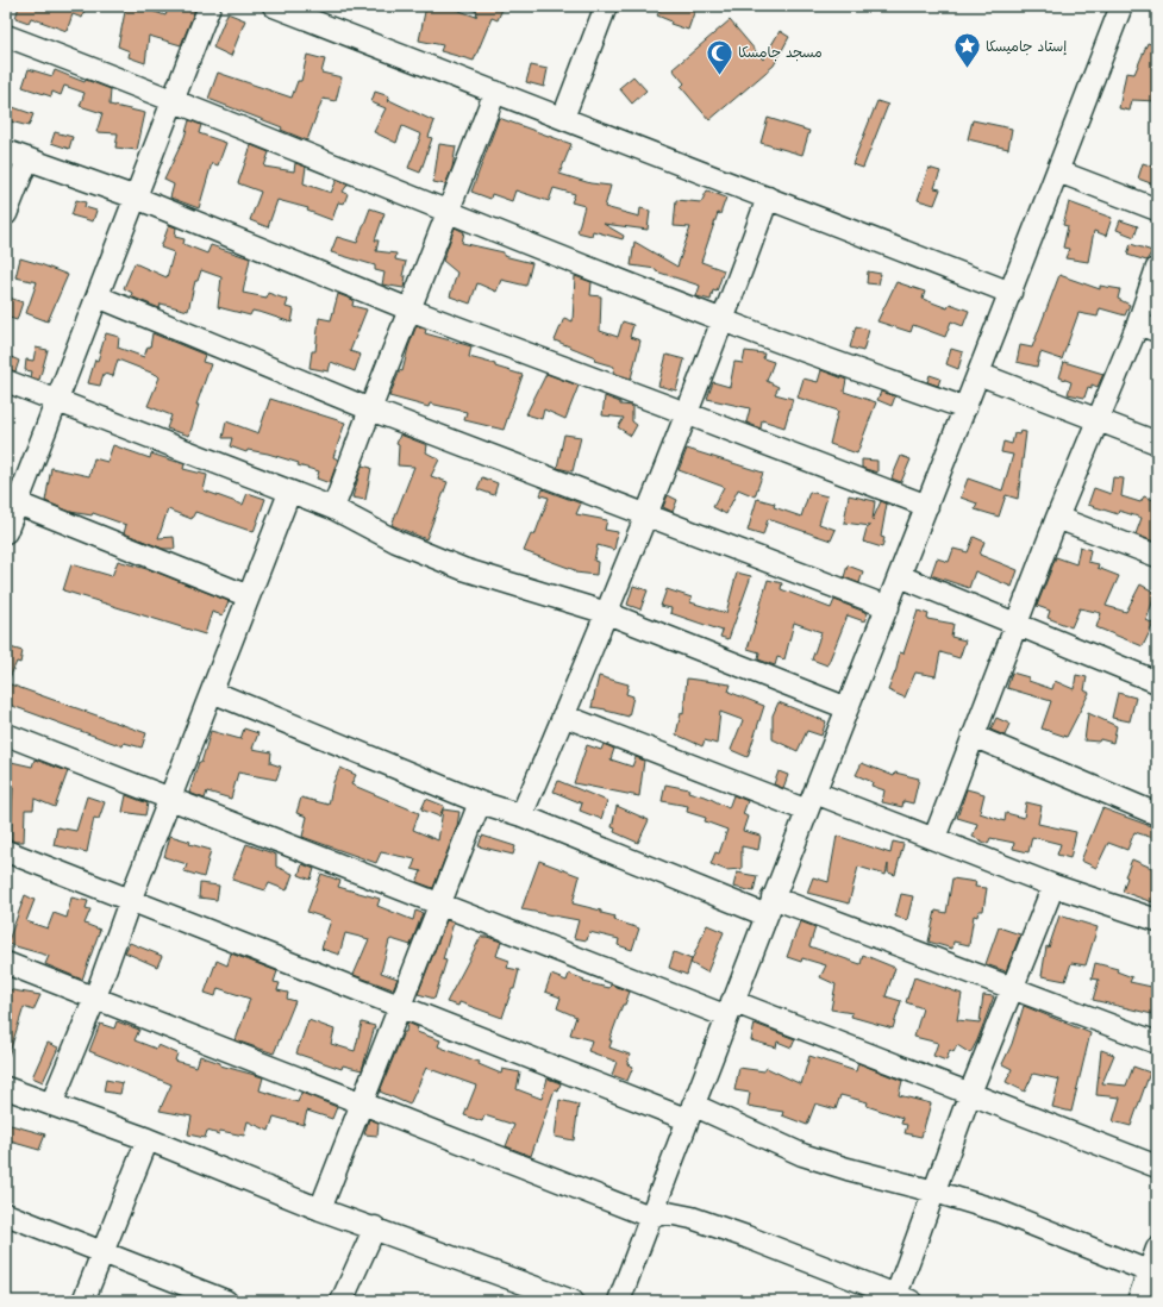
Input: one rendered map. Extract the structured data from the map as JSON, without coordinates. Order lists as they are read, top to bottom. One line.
{"places":{"place":["إستاد جاميسكا"],"mosque":["مسجد جامسكا"]}}
